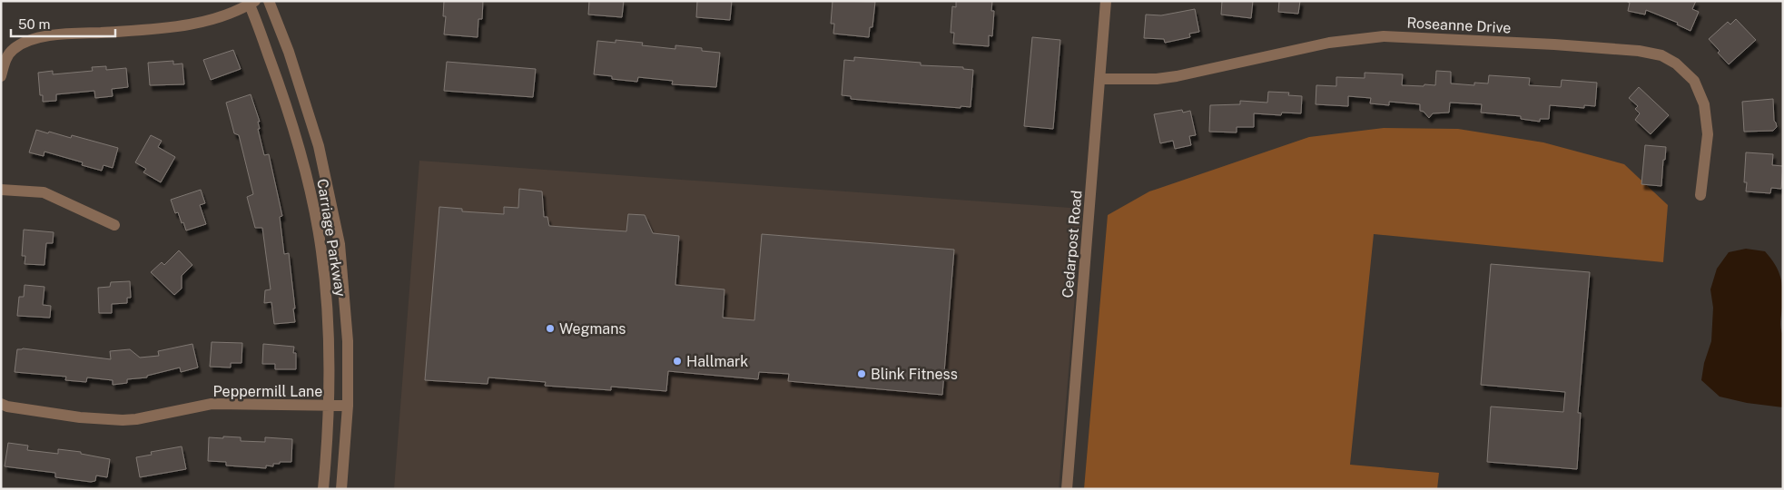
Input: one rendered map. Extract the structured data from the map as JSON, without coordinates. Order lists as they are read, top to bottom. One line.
{"streets":{"street":["Roseanne Drive","Carriage Parkway","Cedarpost Road","Peppermill Lane"]},"crossings":[["Roseanne Drive","Cedarpost Road"],["Carriage Parkway","Peppermill Lane"]],"places":["Wegmans","Hallmark","Blink Fitness"],"scale_bar":"50 m"}
